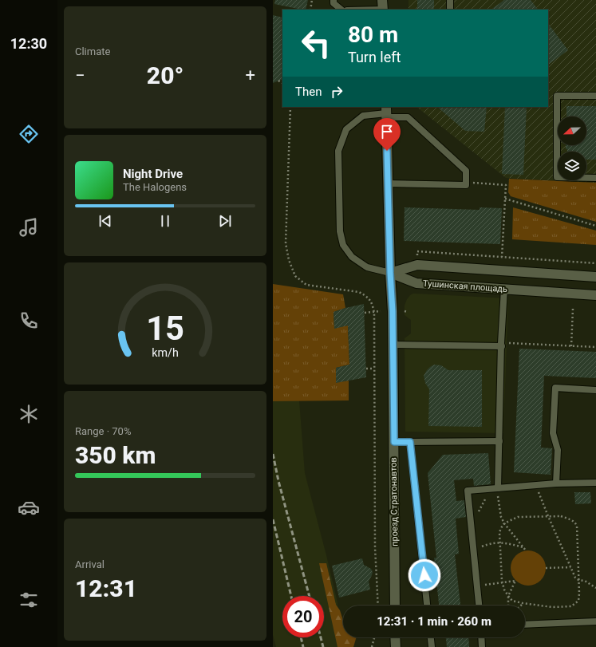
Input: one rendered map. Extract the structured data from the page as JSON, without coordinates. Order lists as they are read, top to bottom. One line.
{"streets":{"street":["Тушинская площадь","проезд Стратонавтов"]},"crossings":[["Тушинская площадь","проезд Стратонавтов"]],"north":"left","page":{"tabs":"12:30","tile":["Climate",["Range · 70%","350 km"],["Arrival","12:31"]],"turn":["80 m","Turn left"],"heat":["−","20°","+"],"then":"Then","song":["Night Drive","The Halogens"],"limit":"20","trip":"12:31 · 1 min · 260 m","gauge":["15","km/h"]}}
